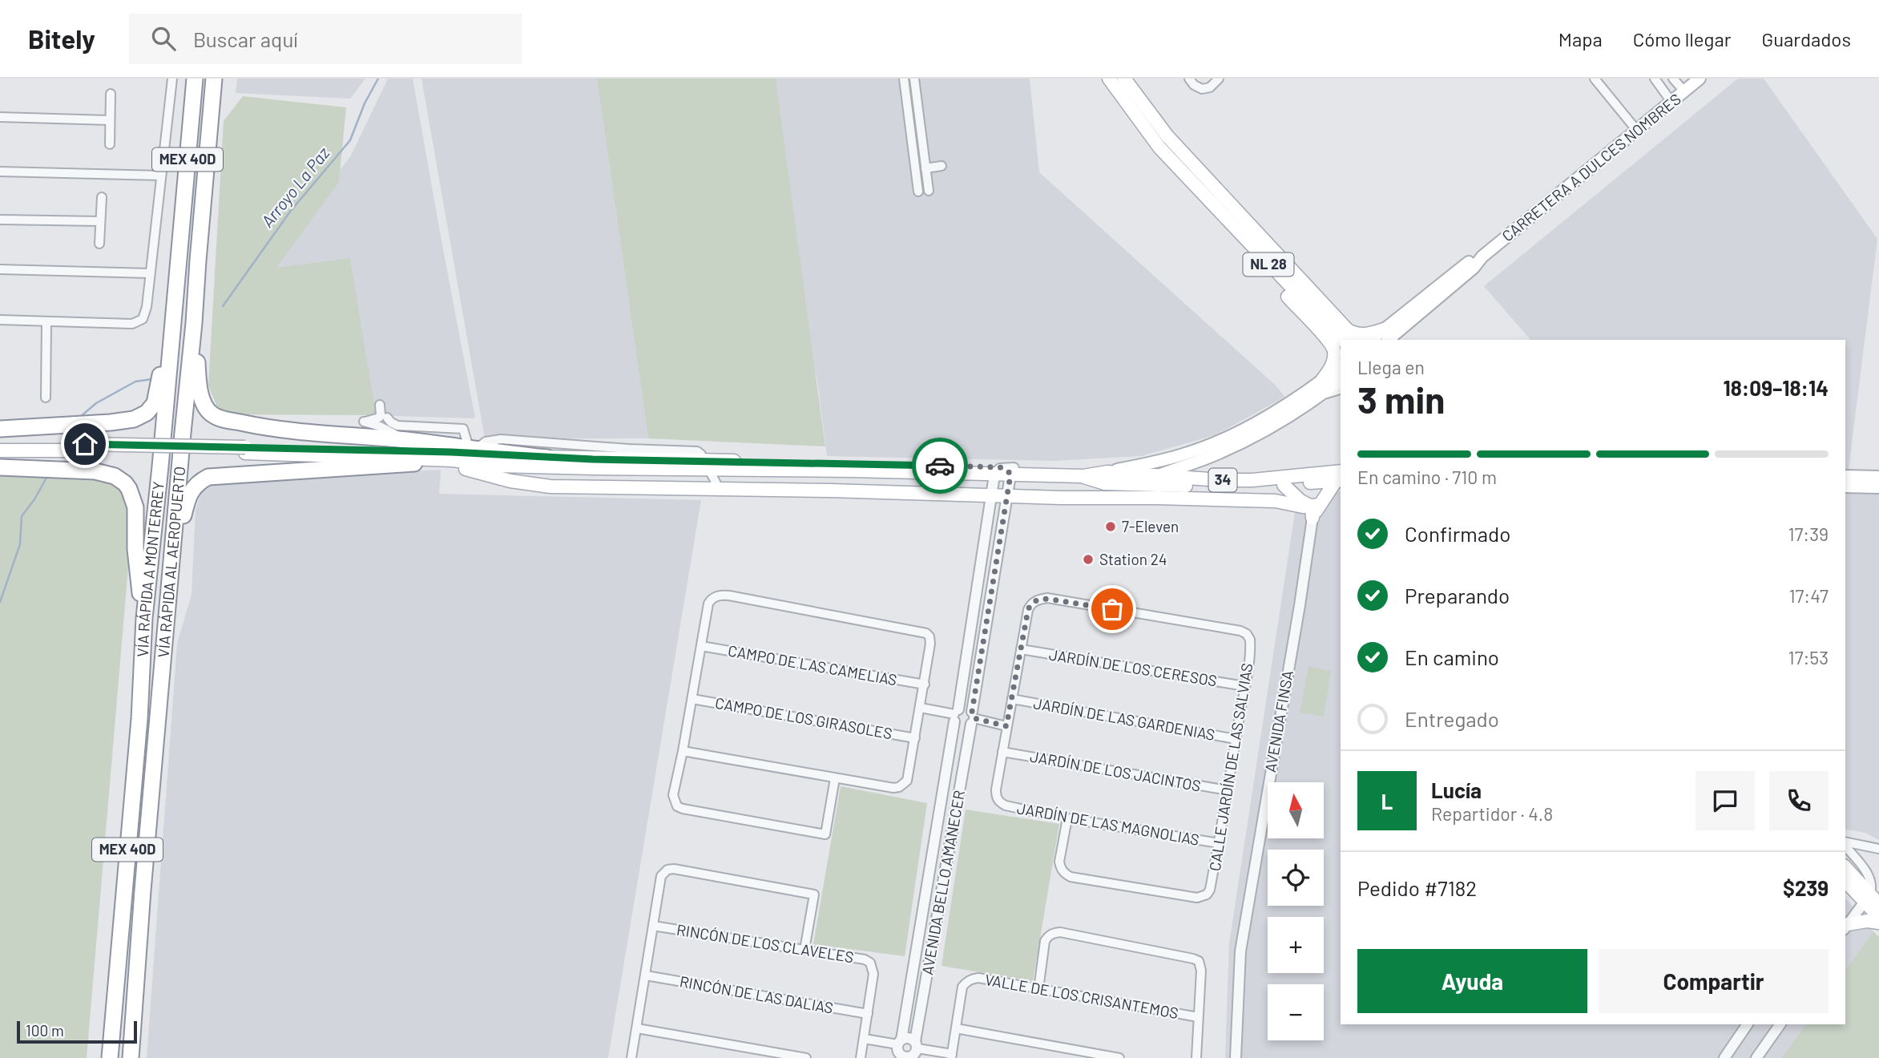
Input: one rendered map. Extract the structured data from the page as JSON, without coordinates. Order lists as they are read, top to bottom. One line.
{"streets":{"highway":["MEX 40D","VÍA RÁPIDA AL AEROPUERTO","VÍA RÁPIDA A MONTERREY"],"main road":["CARRETERA A DULCES NOMBRES","NL 28","34"],"street":["CAMPO DE LAS CAMELIAS","JARDÍN DE LOS CERESOS","CAMPO DE LOS GIRASOLES","JARDÍN DE LAS GARDENIAS","AVENIDA FINSA","CALLE JARDÍN DE LAS SALVIAS","JARDÍN DE LOS JACINTOS","JARDÍN DE LAS MAGNOLIAS","AVENIDA BELLO AMANECER","RINCÓN DE LOS CLAVELES","RINCÓN DE LAS DALIAS","VALLE DE LOS CRISANTEMOS"]},"crossings":[["JARDÍN DE LOS CERESOS","CALLE JARDÍN DE LAS SALVIAS"],["JARDÍN DE LAS GARDENIAS","CALLE JARDÍN DE LAS SALVIAS"],["CALLE JARDÍN DE LAS SALVIAS","JARDÍN DE LOS JACINTOS"],["CALLE JARDÍN DE LAS SALVIAS","JARDÍN DE LAS MAGNOLIAS"],["JARDÍN DE LOS JACINTOS","JARDÍN DE LAS MAGNOLIAS"],["RINCÓN DE LOS CLAVELES","RINCÓN DE LAS DALIAS"]],"water":["Arroyo La Paz"],"places":["7-Eleven","Station 24"],"scale_bar":"100 m","north":"top","page":{"header":"Bitely","search":"Buscar aquí","nav":["Mapa","Cómo llegar","Guardados"],"heading":["3 min","Llega en","18:09–18:14"],"panel":["Lucía","Repartidor · 4.8","Pedido #7182","$239"],"bar":"En camino · 710 m","list":[["Confirmado","17:39"],["Preparando","17:47"],["En camino","17:53"],"Entregado"],"round":"L","map_buttons":["+","−"],"buttons":["Ayuda","Compartir"],"scale":"100 m"}}
